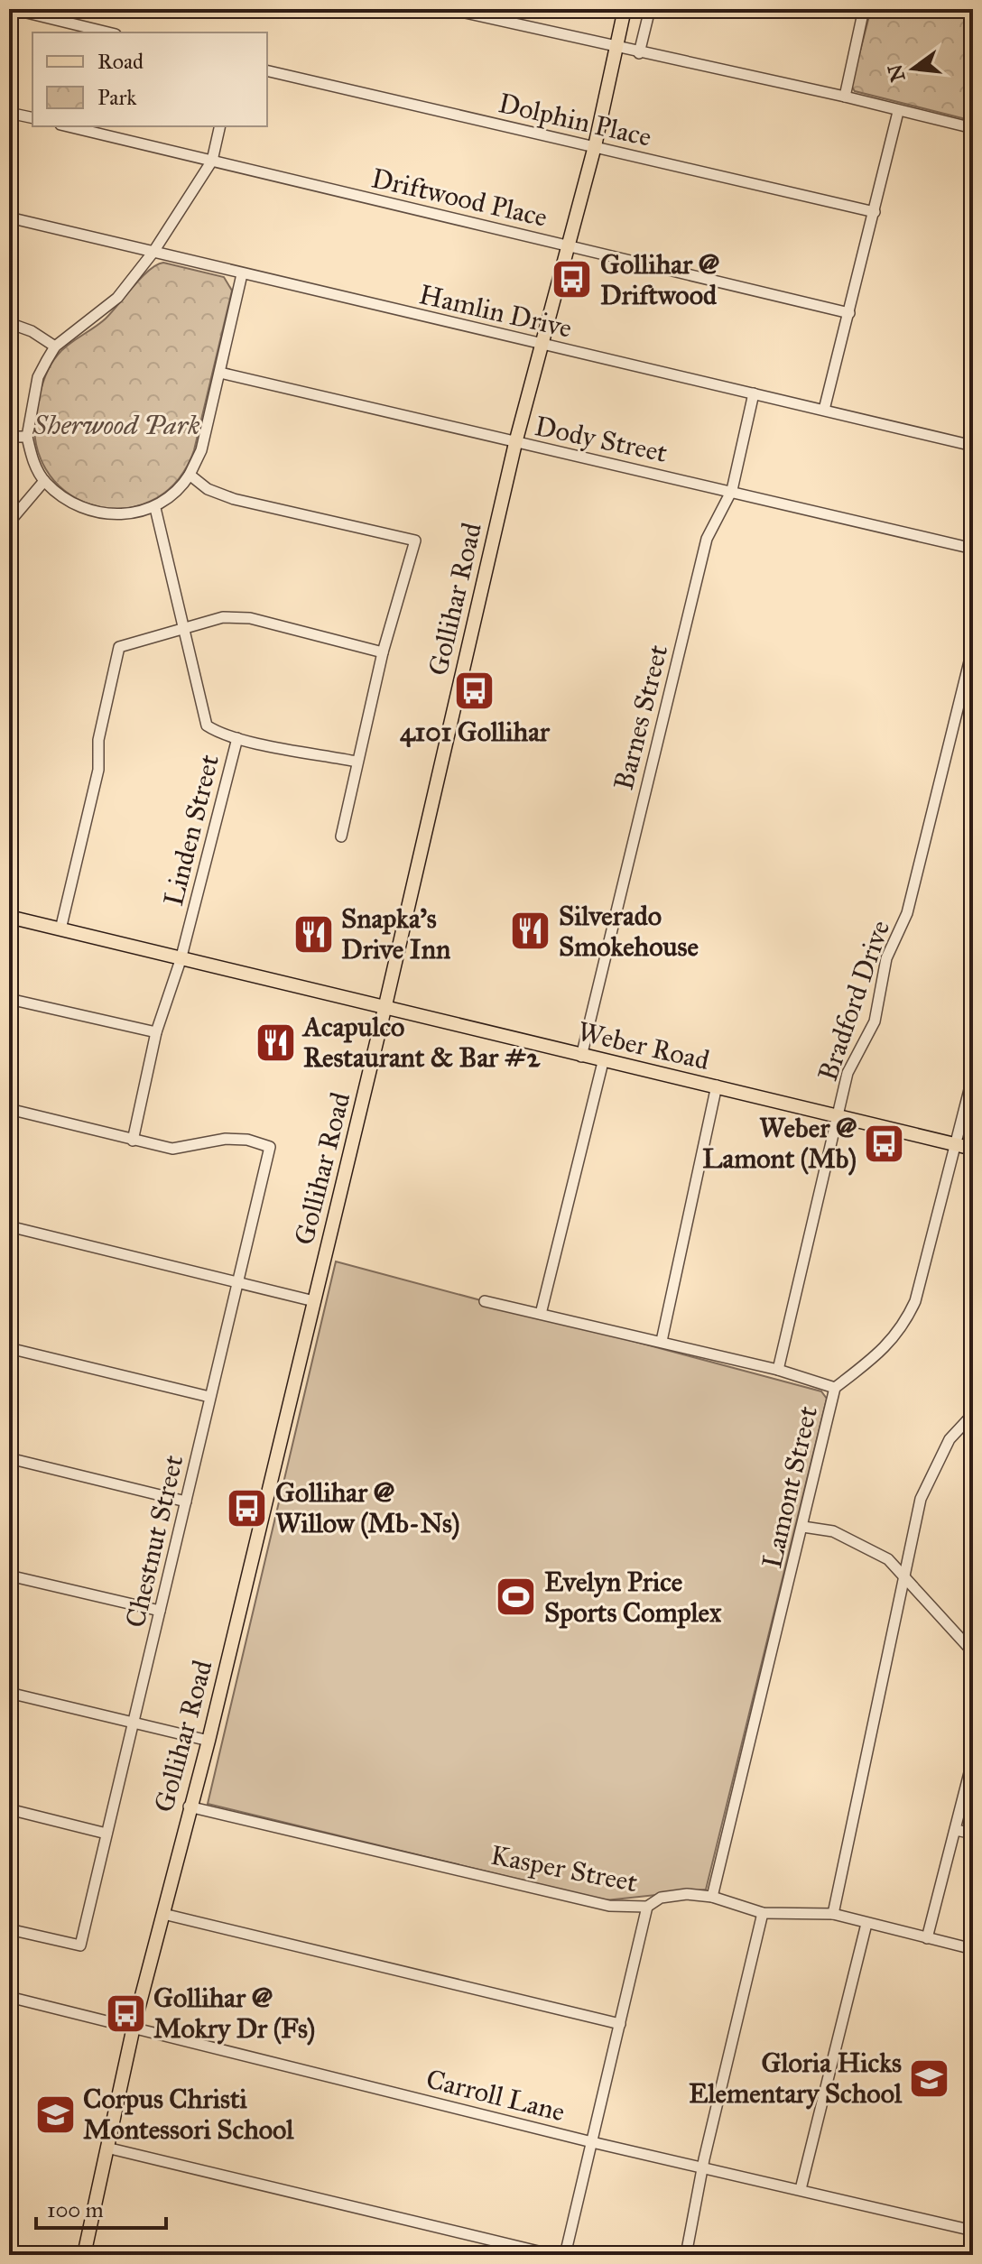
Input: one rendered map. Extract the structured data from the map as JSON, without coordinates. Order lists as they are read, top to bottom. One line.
{"streets":{"main road":["Gollihar Road","Weber Road"],"street":["Dolphin Place","Driftwood Place","Hamlin Drive","Dody Street","Barnes Street","Linden Street","Bradford Drive","Lamont Street","Chestnut Street","Kasper Street","Carroll Lane"]},"crossings":[["Dolphin Place","Gollihar Road"],["Driftwood Place","Gollihar Road"],["Hamlin Drive","Gollihar Road"],["Hamlin Drive","Barnes Street"],["Dody Street","Gollihar Road"],["Dody Street","Barnes Street"],["Gollihar Road","Weber Road"],["Gollihar Road","Kasper Street"],["Gollihar Road","Carroll Lane"],["Barnes Street","Weber Road"],["Linden Street","Weber Road"],["Linden Street","Chestnut Street"],["Bradford Drive","Weber Road"],["Weber Road","Lamont Street"],["Lamont Street","Kasper Street"]],"parks":["Sherwood Park"],"places":{"bus stop":["Gollihar @ Driftwood","4101 Gollihar","Weber @ Lamont (Mb)","Gollihar @ Willow (Mb-Ns)","Gollihar @ Mokry Dr (Fs)"],"restaurant":["Silverado Smokehouse","Snapka's Drive Inn","Acapulco Restaurant & Bar #2"],"sports":["Evelyn Price Sports Complex"],"school or university":["Gloria Hicks Elementary School","Corpus Christi Montessori School"]},"legend":["Road","Park"],"scale_bar":"100 m","north":"left"}
